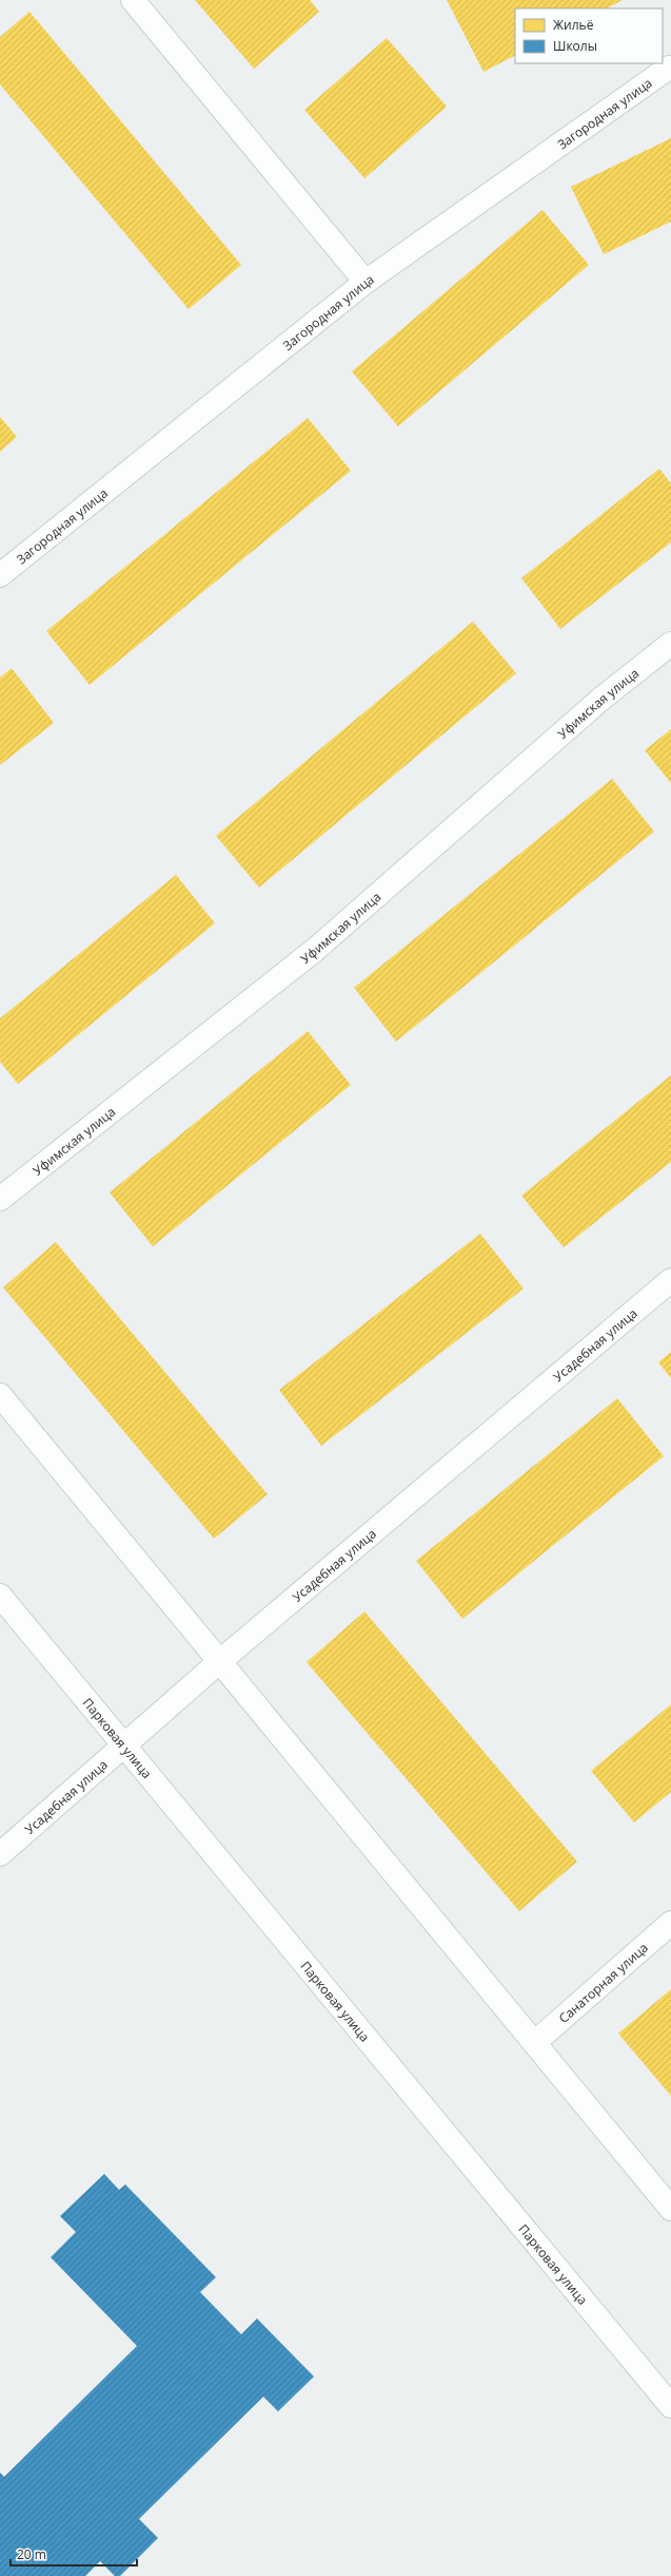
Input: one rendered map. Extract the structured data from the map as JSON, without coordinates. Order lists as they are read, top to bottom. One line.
{"streets":{"street":["Загородная улица","Уфимская улица","Усадебная улица","Парковая улица","Санаторная улица"]},"crossings":[["Усадебная улица","Парковая улица"]],"legend":["Жильё","Школы"],"scale_bar":"20 m"}
